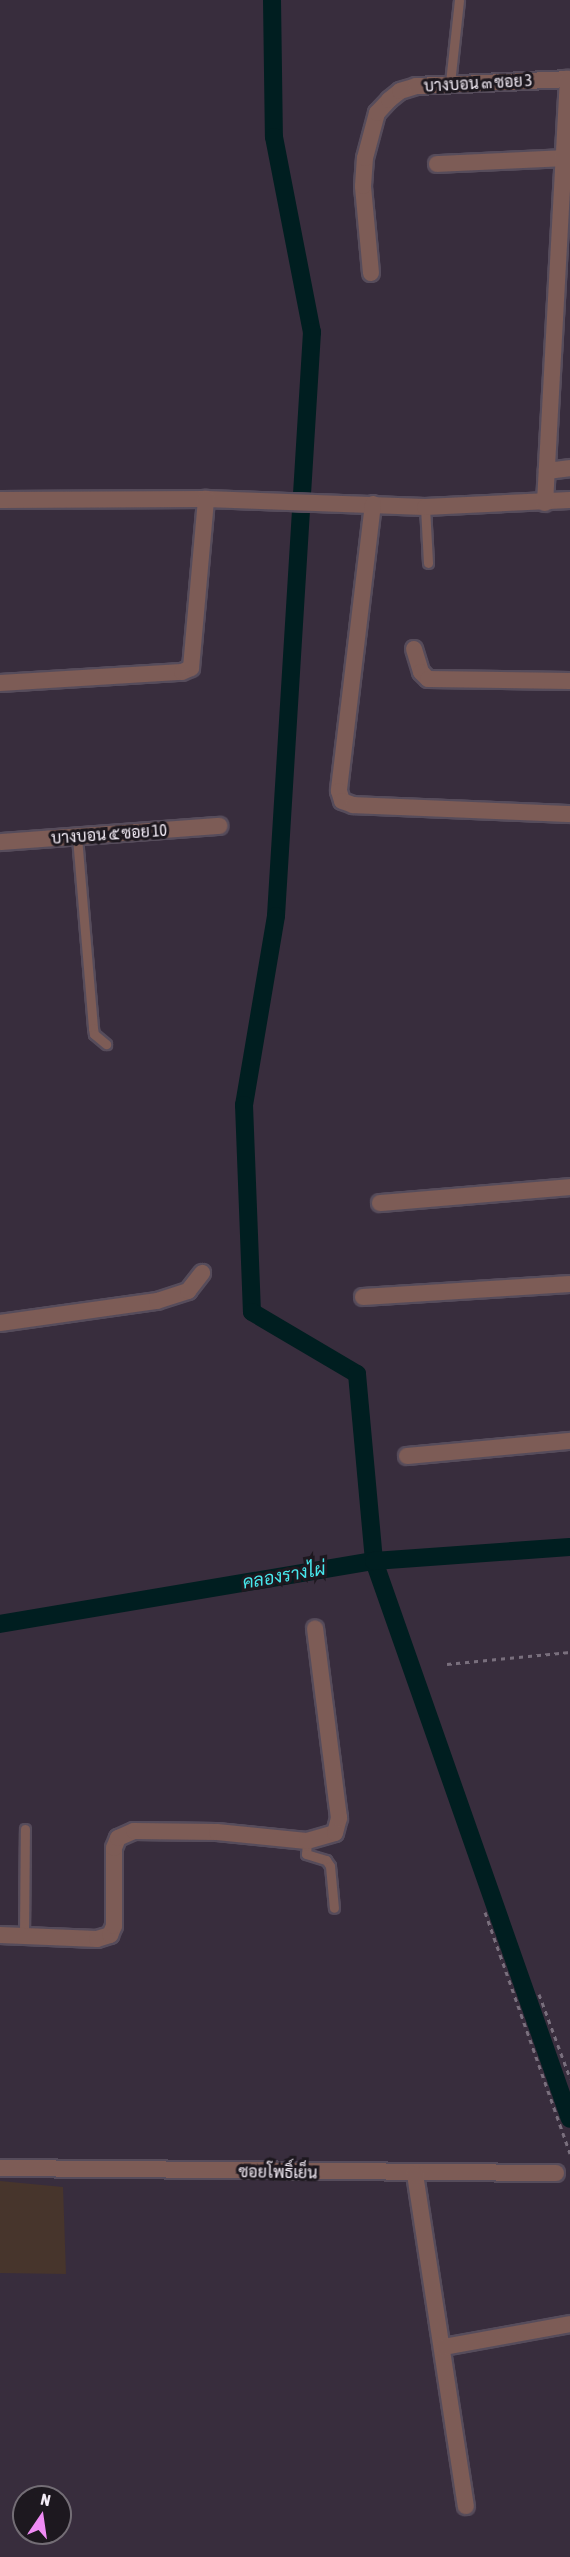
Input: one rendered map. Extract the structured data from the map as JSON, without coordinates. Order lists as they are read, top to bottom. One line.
{"streets":{"street":["บางบอน ๓ ซอย 3","บางบอน ๕ ซอย 10","ซอยโพธิ์เย็น"]},"water":["คลองรางไผ่"],"north":"top"}
